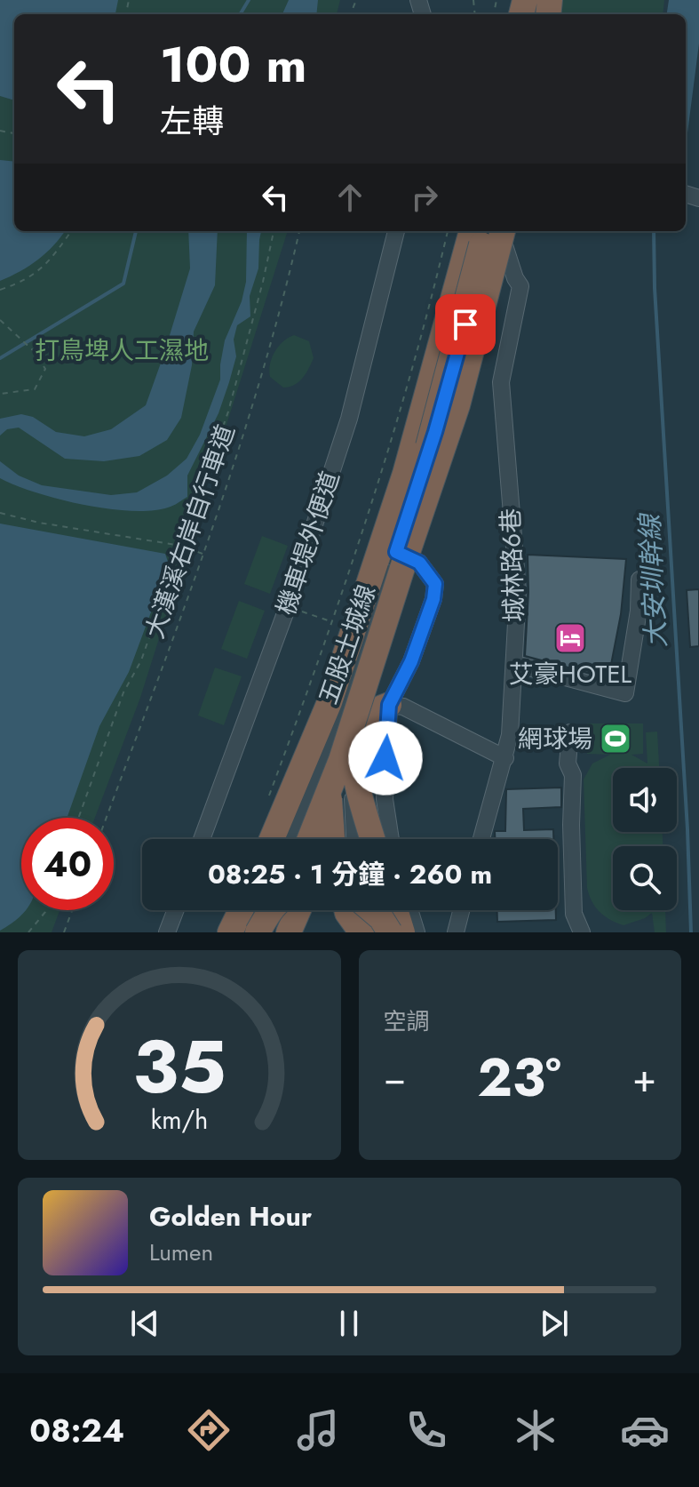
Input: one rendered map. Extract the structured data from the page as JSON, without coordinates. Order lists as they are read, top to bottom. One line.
{"streets":{"highway":["五股土城線"],"street":["機車堤外便道","城林路6巷"],"path":["大漢溪右岸自行車道"]},"water":["大安圳幹線"],"parks":["打鳥埤人工濕地"],"places":{"hotel":["艾豪HOTEL"],"sports":["網球場"]},"page":{"turn":["100 m","左轉"],"limit":"40","trip":"08:25 · 1 分鐘 · 260 m","tile":"空調","heat":["−","23°","+"],"song":["Golden Hour","Lumen"],"tabs":"08:24","gauge":["35","km/h"]}}
